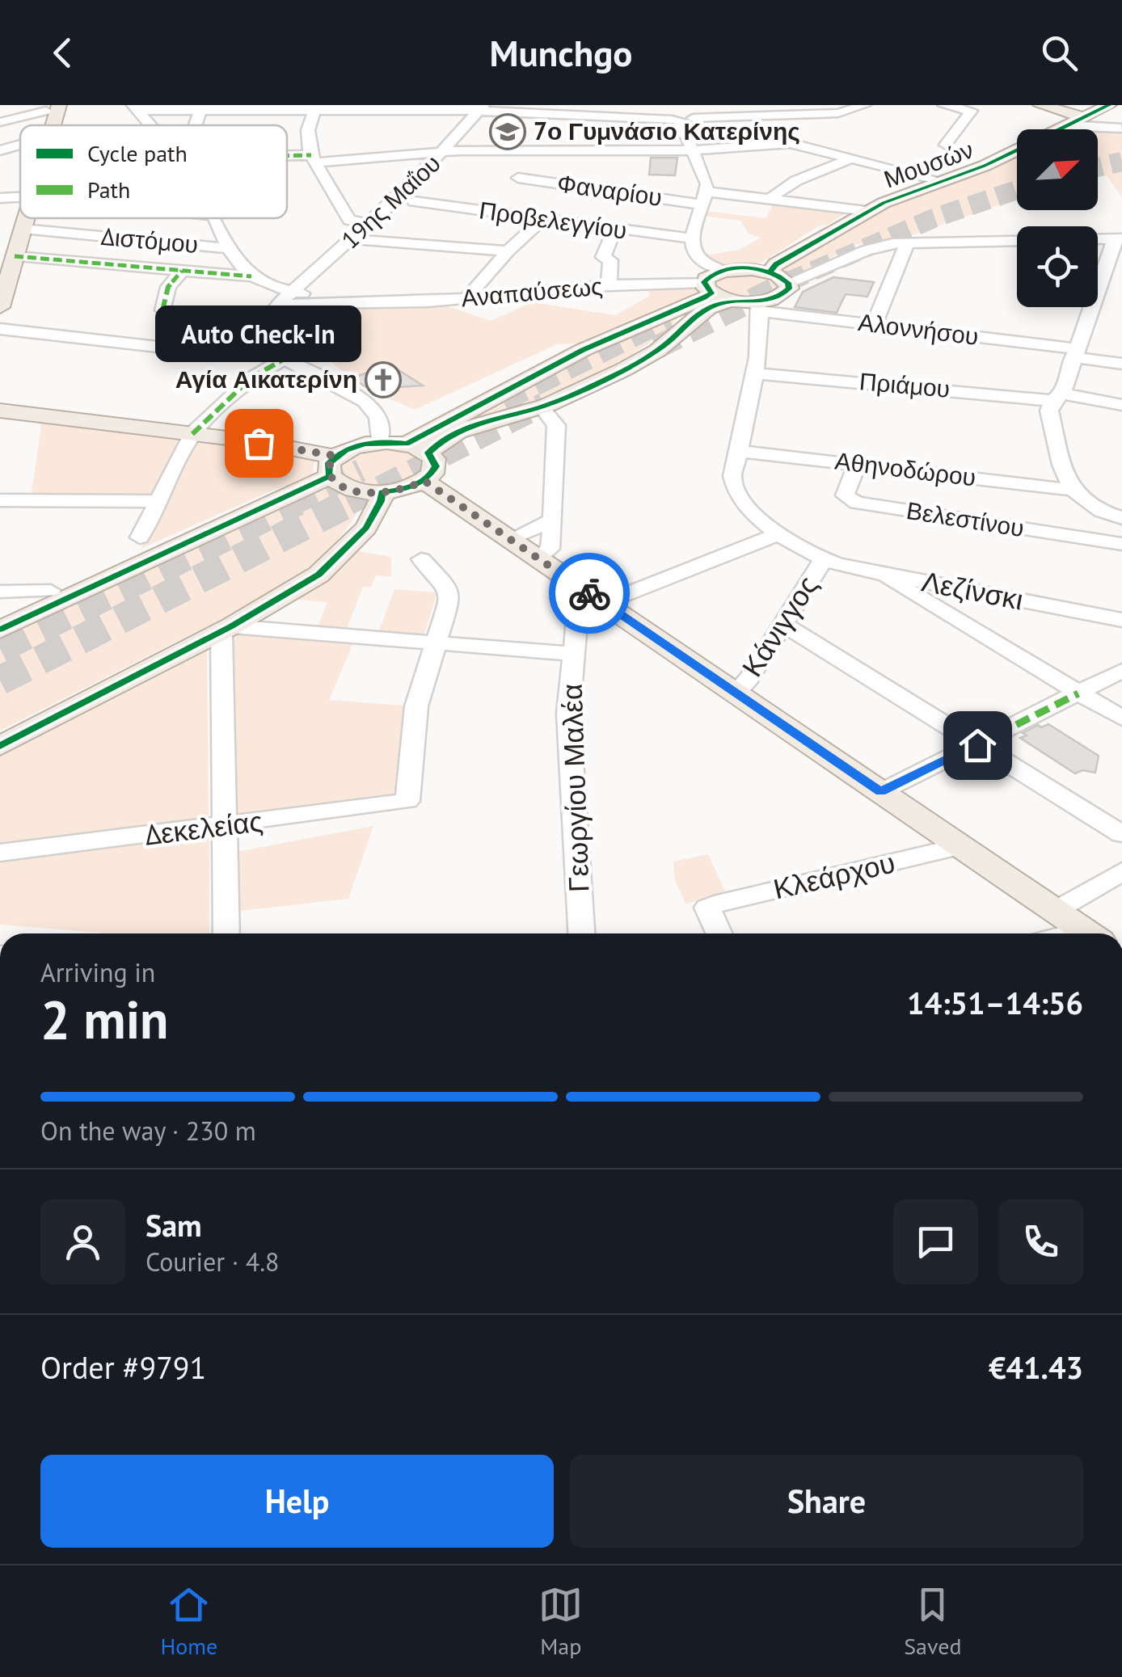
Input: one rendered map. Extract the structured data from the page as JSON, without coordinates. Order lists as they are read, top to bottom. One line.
{"streets":{"main road":["Μουσών"],"street":["Φαναρίου","19ης Μαΐου","Προβελεγγίου","Διστόμου","Αναπαύσεως","Αλοννήσου","Πριάμου","Αθηνοδώρου","Βελεστίνου","Λεζίνσκι","Κάνιγγος","Γεωργίου Μαλέα","Δεκελείας","Κλεάρχου"]},"crossings":[["Μουσών","Φαναρίου"],["Φαναρίου","Προβελεγγίου"],["19ης Μαΐου","Αναπαύσεως"],["Διστόμου","Αναπαύσεως"],["Αθηνοδώρου","Βελεστίνου"],["Αθηνοδώρου","Λεζίνσκι"],["Λεζίνσκι","Κάνιγγος"]],"places":{"school or university":["7ο Γυμνάσιο Κατερίνης"],"church":["Αγία Αικατερίνη"],"other":["Auto Check-In"]},"legend":["Cycle path","Path"],"north":"top right","page":{"header":"Munchgo","bubble":"Auto Check-In","heading":["2 min","Arriving in","14:51–14:56"],"panel":["Sam","Courier · 4.8","Order #9791","€41.43"],"bar":"On the way · 230 m","buttons":["Help","Share"],"tabs":["Home","Map","Saved"]}}
